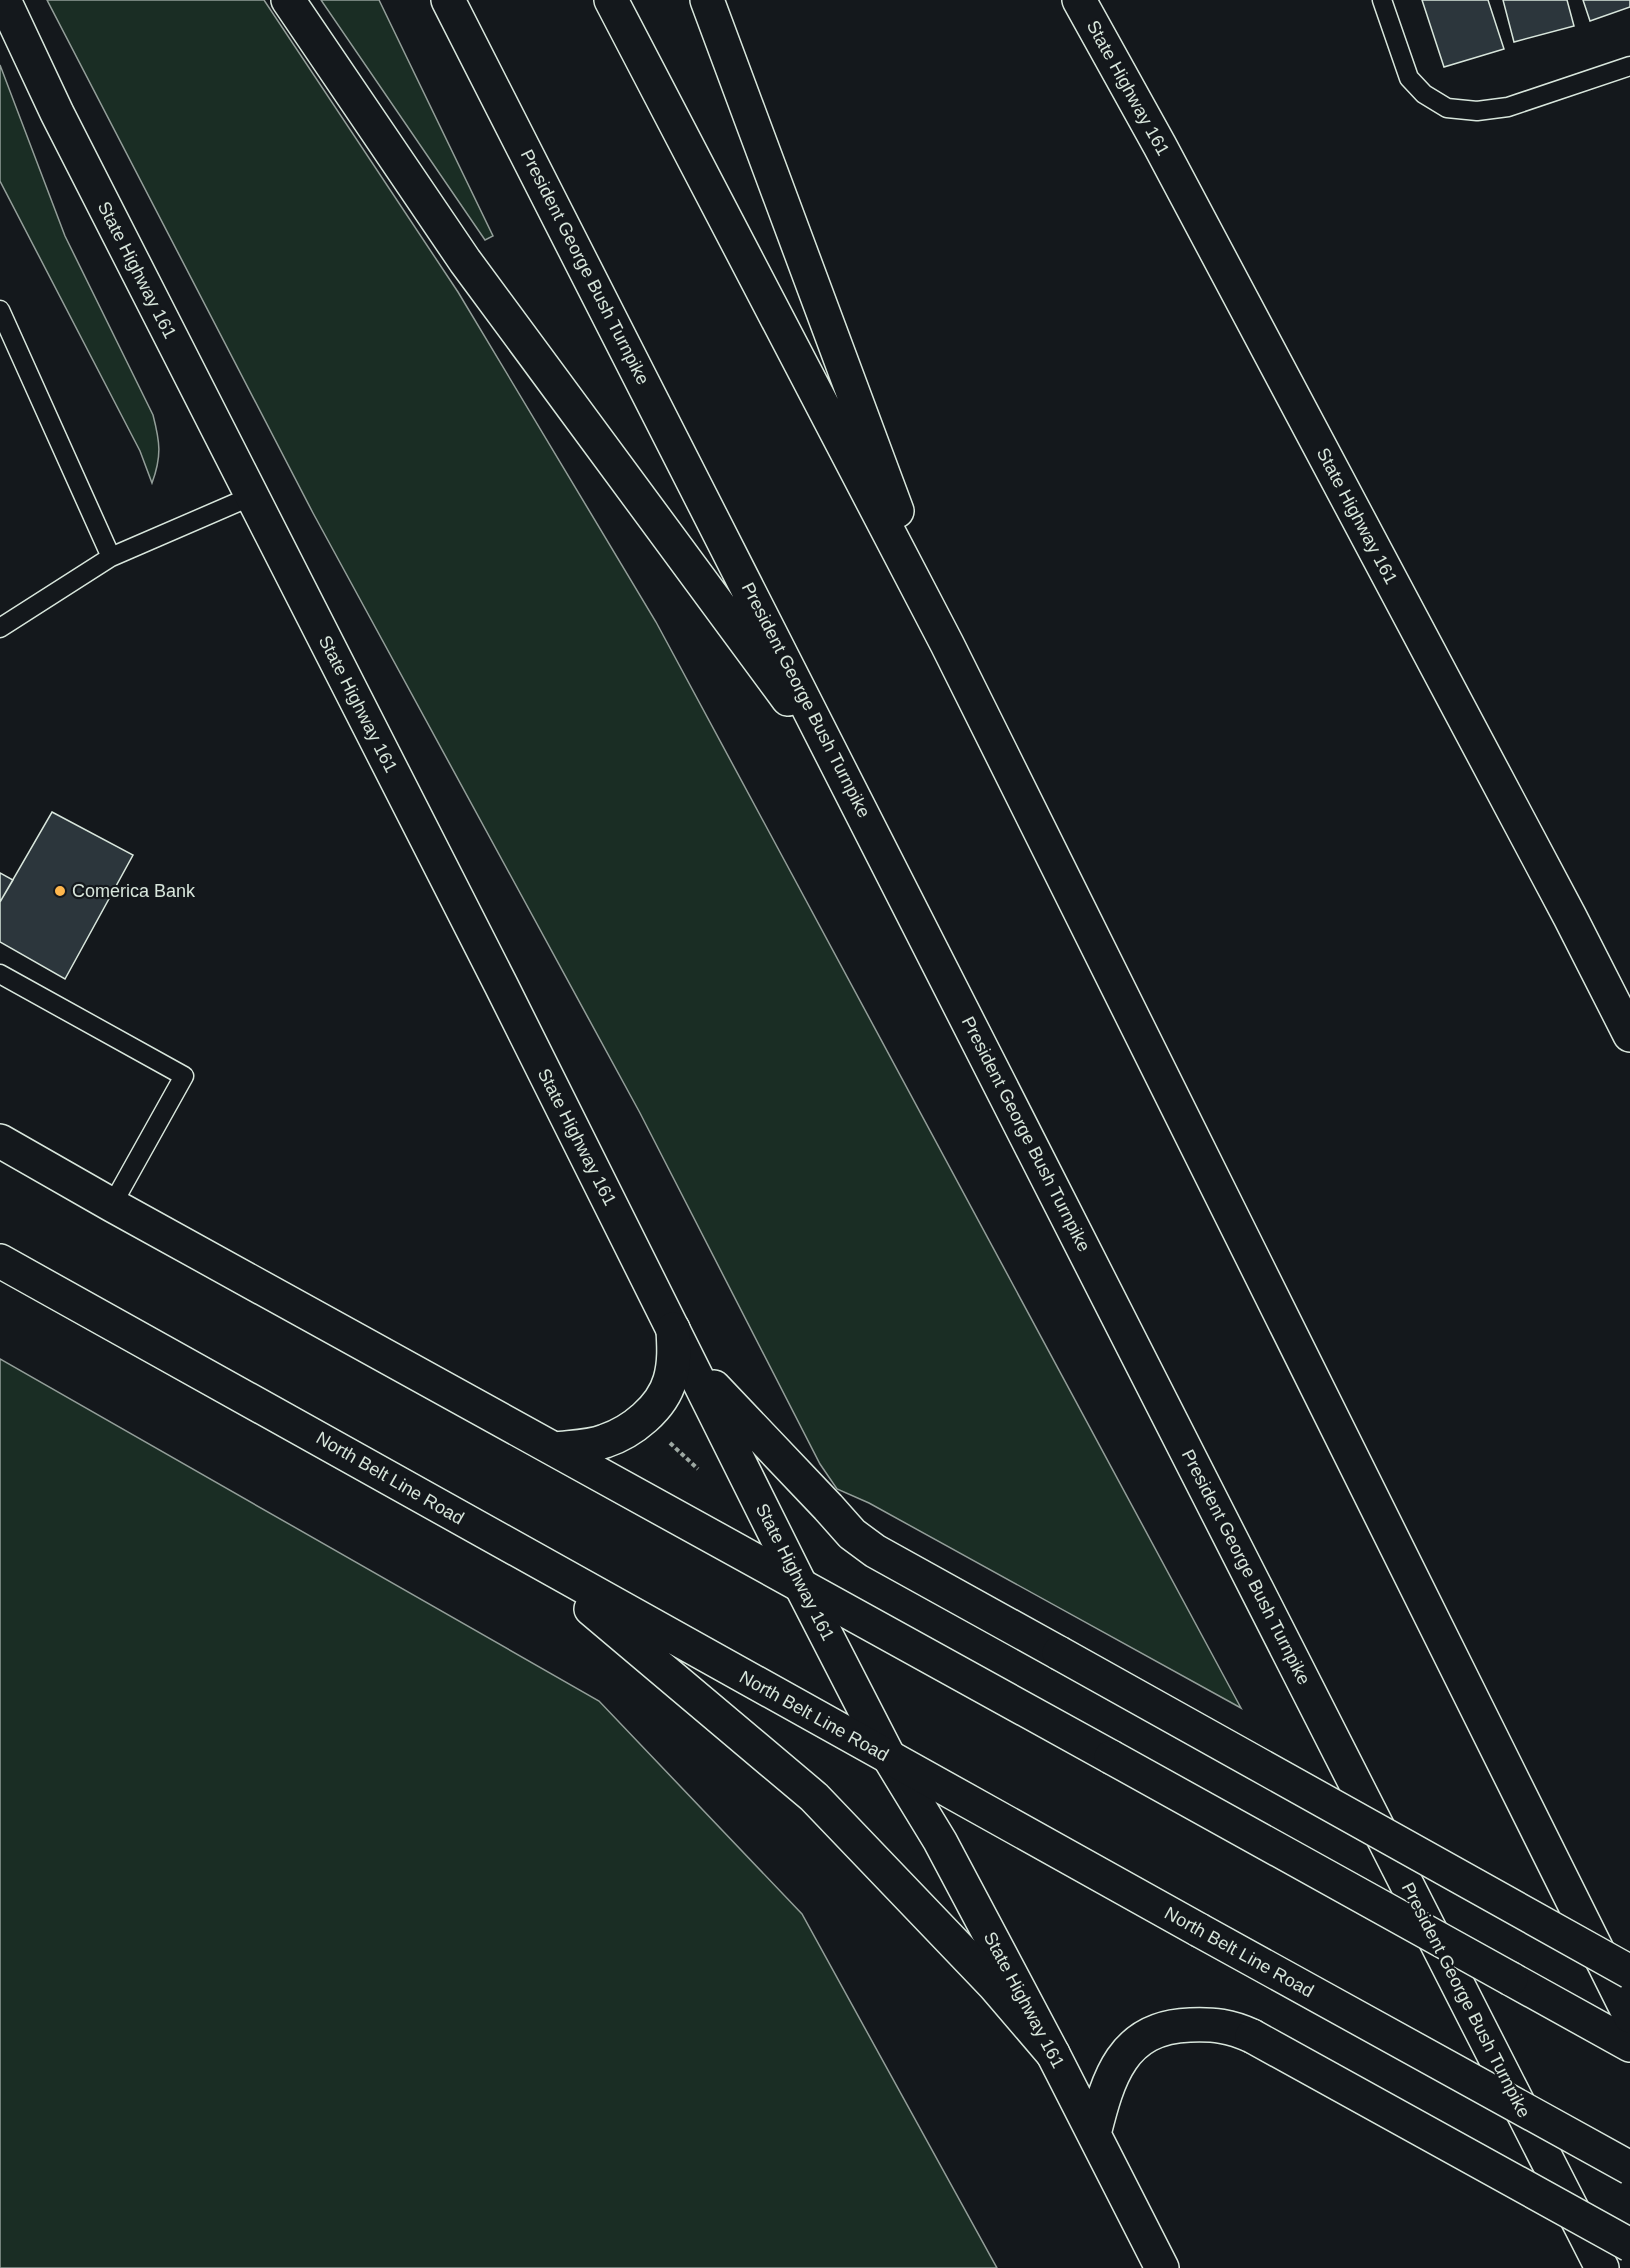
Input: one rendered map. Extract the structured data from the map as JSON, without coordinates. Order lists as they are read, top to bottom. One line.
{"streets":{"main road":["State Highway 161","President George Bush Turnpike","North Belt Line Road"]},"crossings":[["State Highway 161","North Belt Line Road"]],"places":["Comerica Bank"]}
